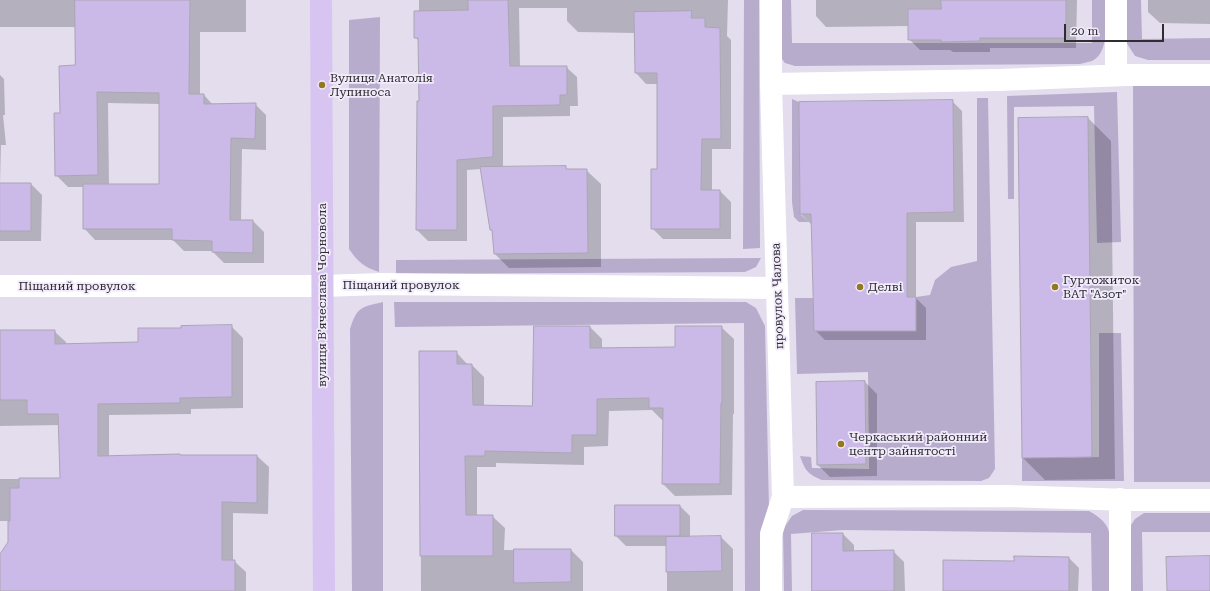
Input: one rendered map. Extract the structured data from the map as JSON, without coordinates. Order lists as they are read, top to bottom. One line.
{"streets":{"main road":["вулиця Вʼячеслава Чорновола"],"street":["Піщаний провулок","провулок Чалова"]},"crossings":[["Піщаний провулок","вулиця Вʼячеслава Чорновола"],["Піщаний провулок","провулок Чалова"]],"places":["Вулиця Анатолія Лупиноса","Делві","Гуртожиток ВАТ \"Азот\"","Черкаський районний центр зайнятості"],"scale_bar":"20 m"}
